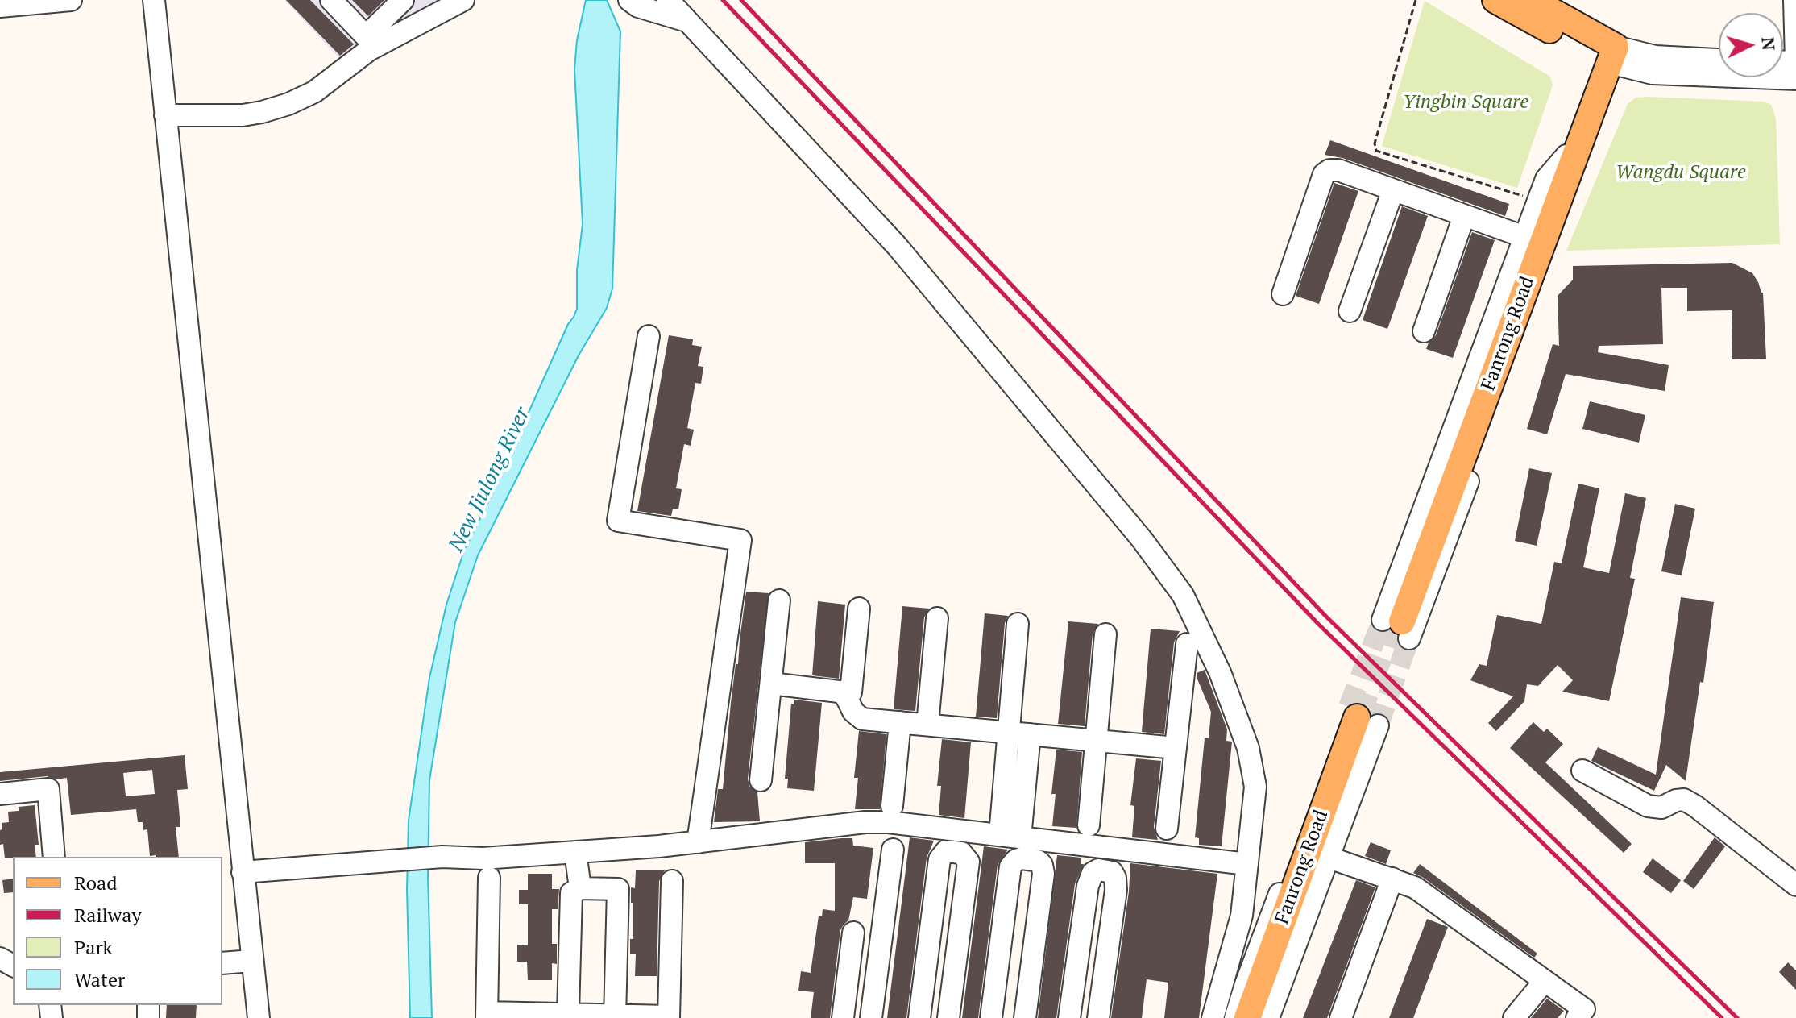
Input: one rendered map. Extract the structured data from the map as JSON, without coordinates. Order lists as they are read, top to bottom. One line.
{"streets":{"main road":["Fanrong Road"]},"water":["New Jiulong River"],"parks":["Yingbin Square","Wangdu Square"],"legend":["Road","Railway","Park","Water"],"north":"right"}
